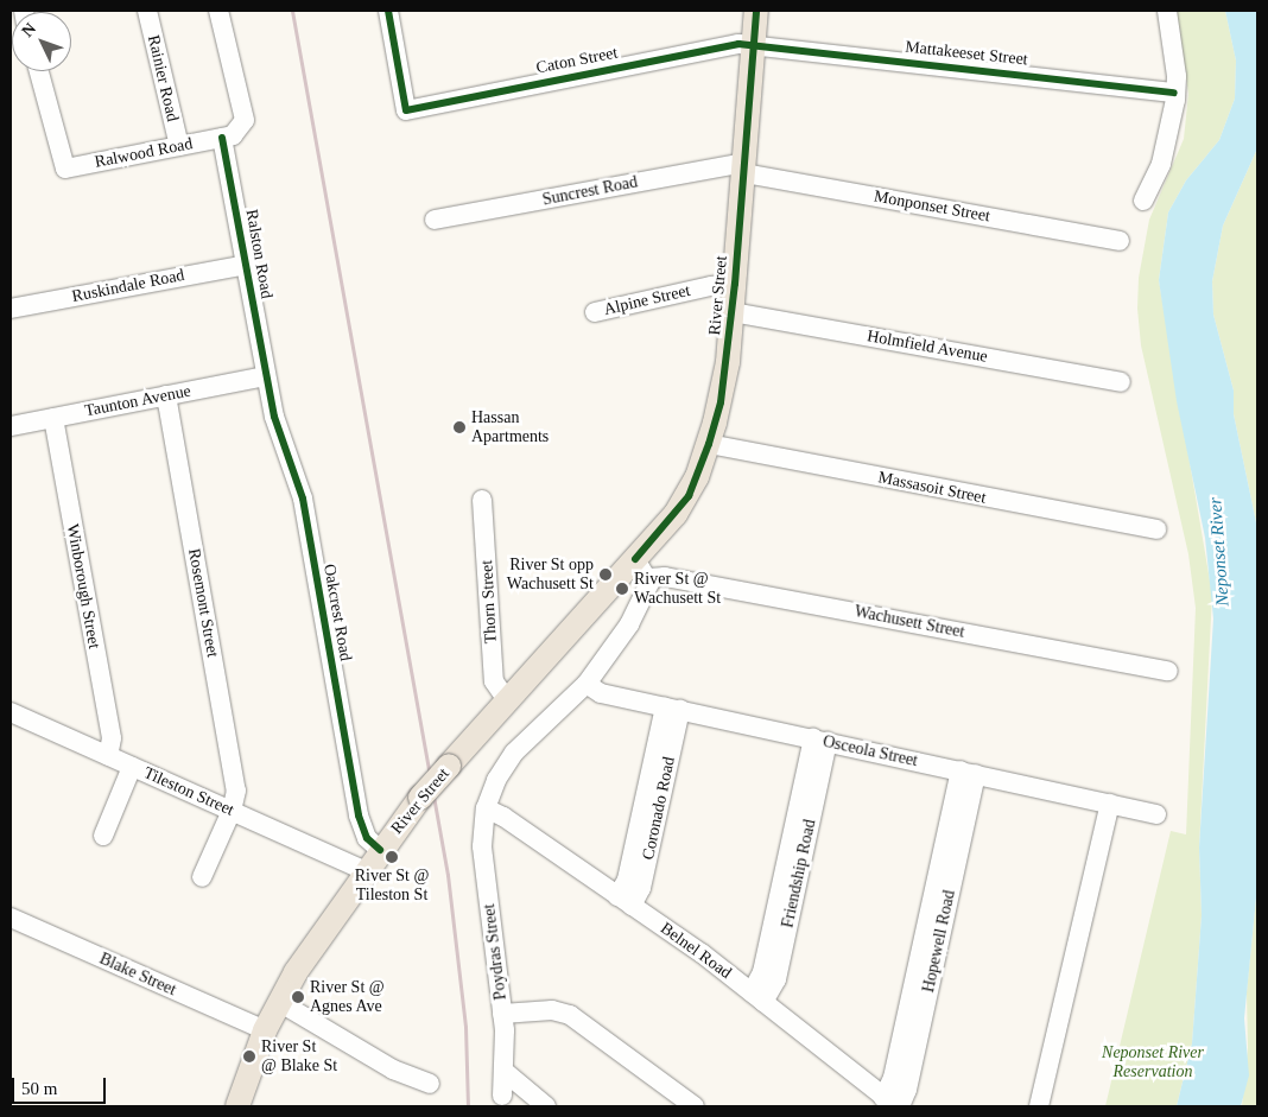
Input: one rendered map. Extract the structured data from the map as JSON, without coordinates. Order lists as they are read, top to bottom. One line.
{"streets":{"main road":["River Street"],"street":["Mattakeeset Street","Caton Street","Rainier Road","Ralwood Road","Suncrest Road","Monponset Street","Ralston Road","Ruskindale Road","Alpine Street","Holmfield Avenue","Taunton Avenue","Massasoit Street","Winborough Street","Thorn Street","Rosemont Street","Oakcrest Road","Wachusett Street","Osceola Street","Tileston Street","Coronado Road","Friendship Road","Hopewell Road","Belnel Road","Poydras Street","Blake Street"]},"crossings":[["Mattakeeset Street","Caton Street"],["Mattakeeset Street","River Street"],["Caton Street","River Street"],["Rainier Road","Ralwood Road"],["Ralwood Road","Ralston Road"],["Suncrest Road","Monponset Street"],["Suncrest Road","River Street"],["Monponset Street","River Street"],["Ralston Road","Ruskindale Road"],["Ralston Road","Taunton Avenue"],["Ralston Road","Oakcrest Road"],["River Street","Alpine Street"],["River Street","Holmfield Avenue"],["River Street","Massasoit Street"],["River Street","Thorn Street"],["River Street","Oakcrest Road"],["River Street","Tileston Street"],["River Street","Blake Street"],["Taunton Avenue","Winborough Street"],["Taunton Avenue","Rosemont Street"],["Taunton Avenue","Oakcrest Road"],["Winborough Street","Tileston Street"],["Rosemont Street","Tileston Street"],["Osceola Street","Coronado Road"],["Osceola Street","Friendship Road"],["Osceola Street","Hopewell Road"],["Coronado Road","Belnel Road"],["Friendship Road","Belnel Road"],["Hopewell Road","Belnel Road"],["Belnel Road","Poydras Street"]],"water":["Neponset River"],"parks":["Neponset River Reservation"],"places":["Hassan Apartments","River St opp Wachusett St","River St @ Wachusett St","River St @ Tileston St","River St @ Agnes Ave","River St @ Blake St"],"scale_bar":"50 m","north":"top left"}
